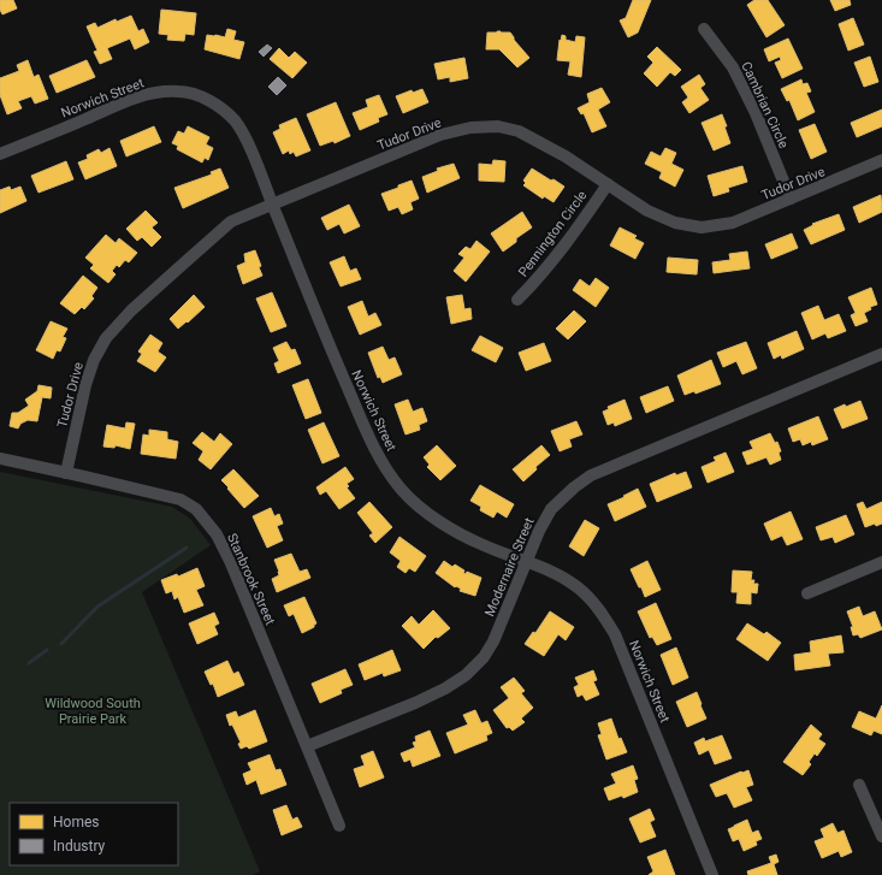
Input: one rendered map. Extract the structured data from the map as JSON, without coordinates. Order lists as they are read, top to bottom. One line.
{"streets":{"street":["Norwich Street","Cambrian Circle","Tudor Drive","Pennington Circle","Modernaire Street","Stanbrook Street"]},"crossings":[["Norwich Street","Tudor Drive"],["Norwich Street","Modernaire Street"],["Cambrian Circle","Tudor Drive"],["Tudor Drive","Pennington Circle"],["Tudor Drive","Stanbrook Street"],["Modernaire Street","Stanbrook Street"]],"parks":["Wildwood South Prairie Park"],"legend":["Homes","Industry"]}
